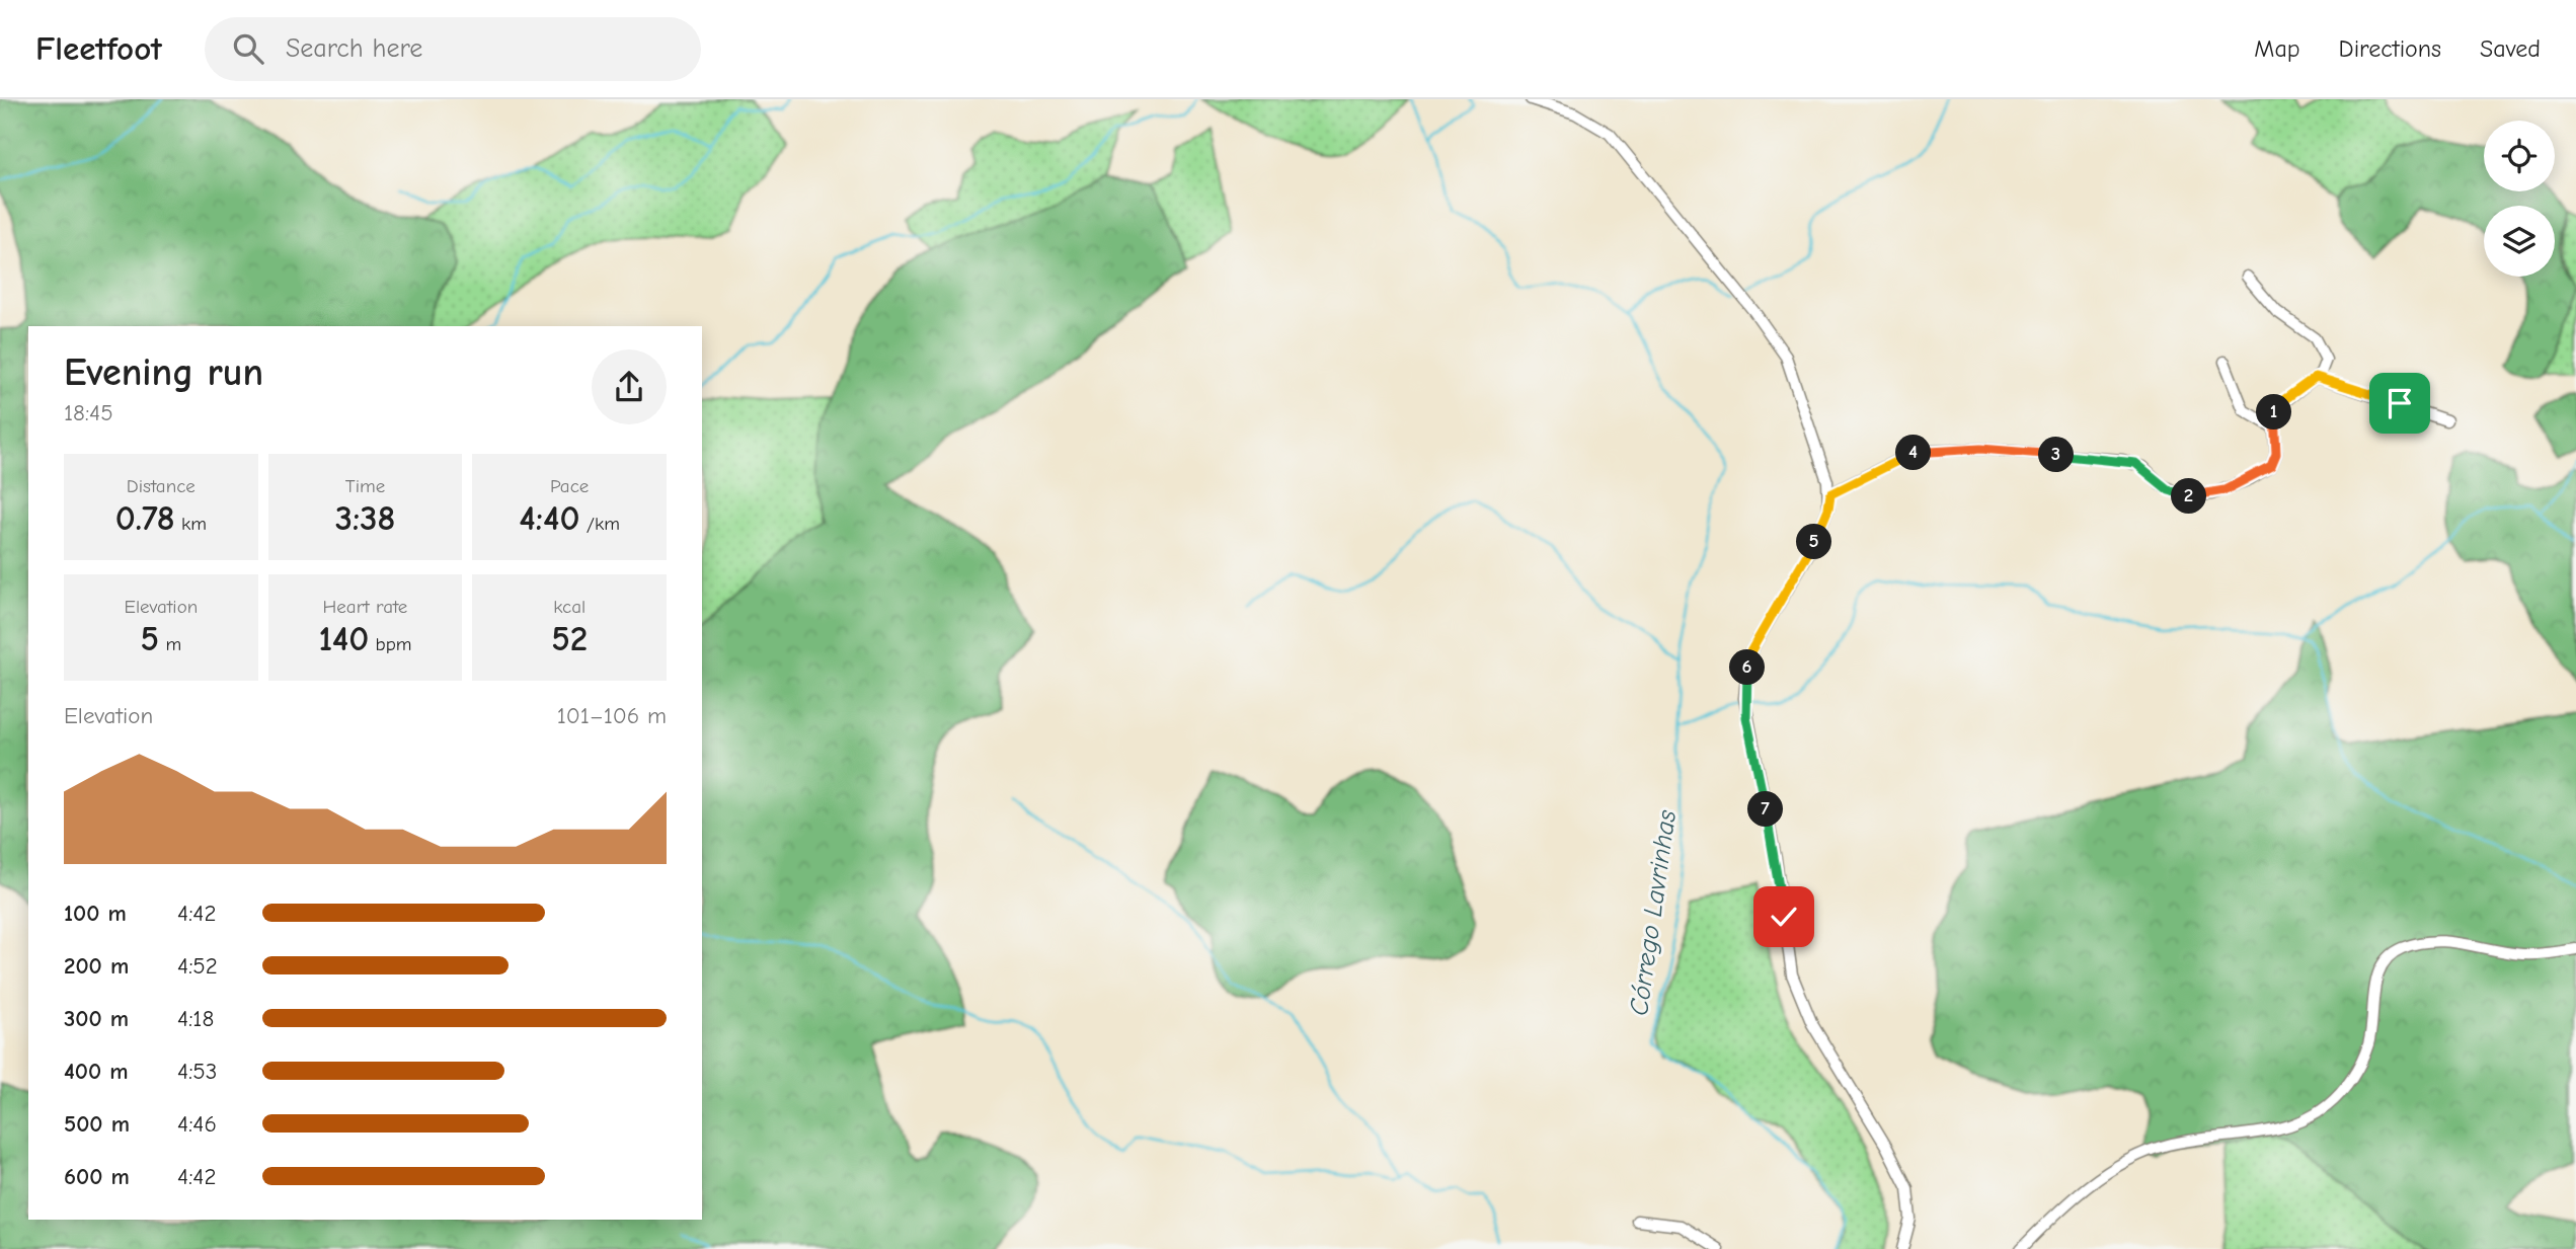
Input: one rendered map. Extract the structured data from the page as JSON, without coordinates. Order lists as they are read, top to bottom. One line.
{"water":["Córrego Lavrinhas"],"page":{"header":"Fleetfoot","search":"Search here","nav":["Map","Directions","Saved"],"heading":["Evening run","18:45"],"pins":["1","4","3","2","5","6","7"],"stats":[["Distance","0.78 km"],["Time","3:38"],["Pace","4:40 /km"],["Elevation","5 m"],["Heart rate","140 bpm"],["kcal","52"]],"chart":["Elevation","101–106 m"],"list":[{"name":"100 m","note":"4:42"},{"name":"200 m","note":"4:52"},{"name":"300 m","note":"4:18"},{"name":"400 m","note":"4:53"},{"name":"500 m","note":"4:46"},{"name":"600 m","note":"4:42"}]}}
